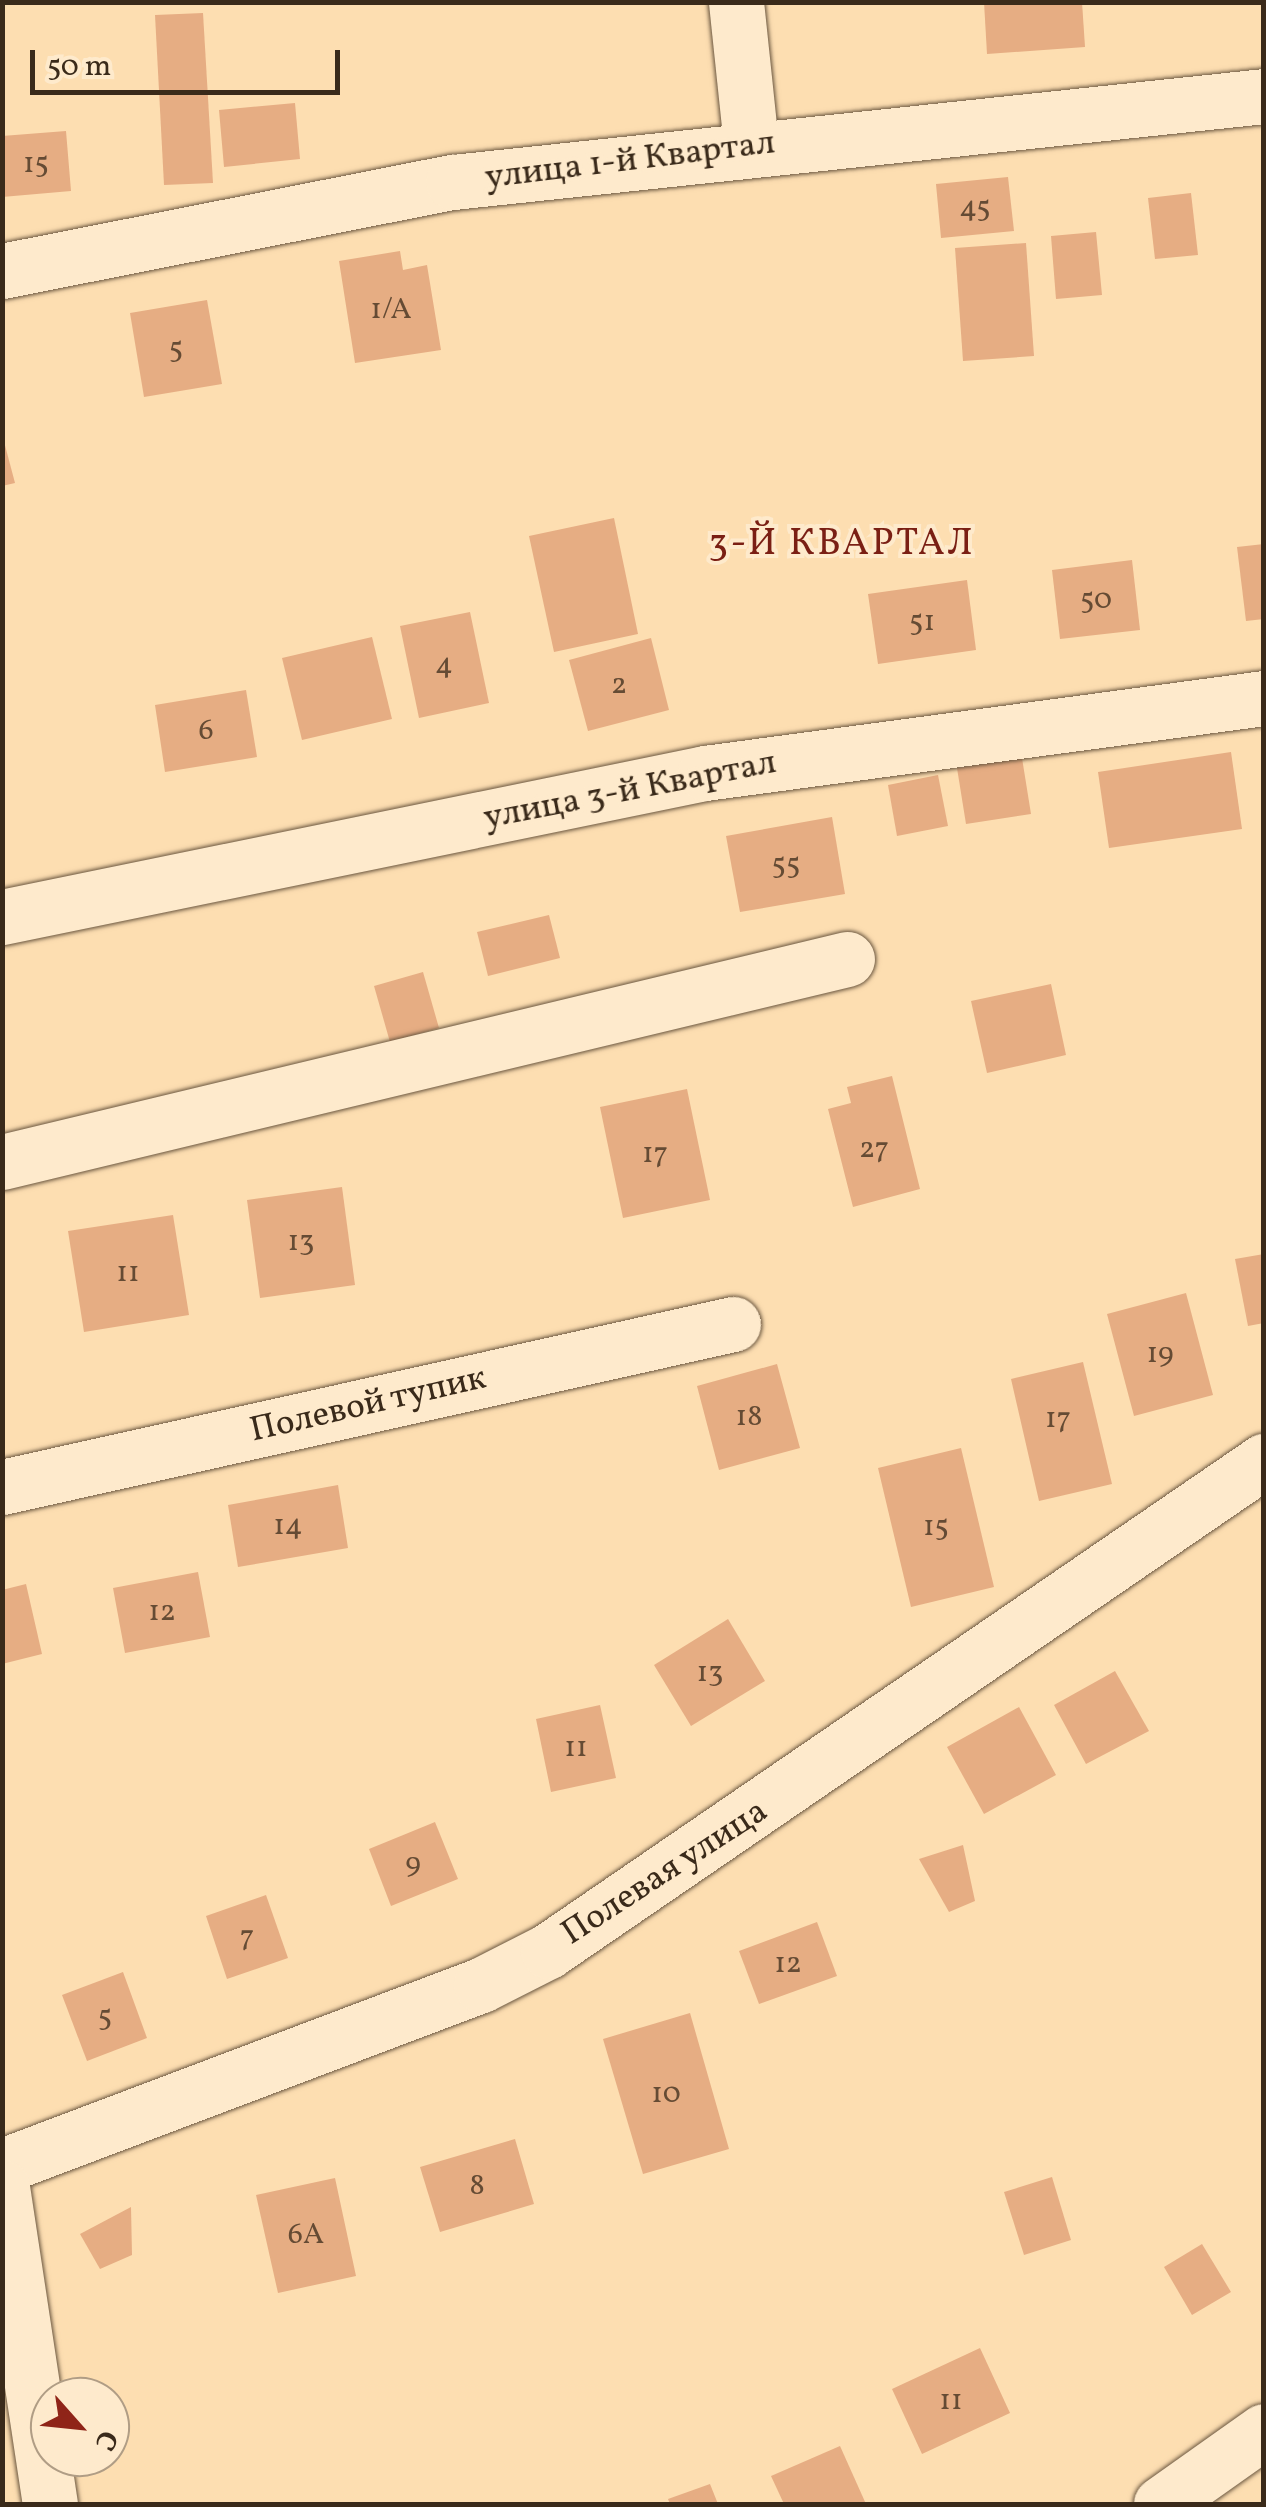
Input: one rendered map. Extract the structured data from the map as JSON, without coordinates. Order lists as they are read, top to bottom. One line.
{"streets":{"street":["улица 1-й Квартал","улица 3-й Квартал","Полевой тупик","Полевая улица"]},"districts":["3-Й КВАРТАЛ"],"house_numbers":["15","45","1/А","5","50","51","4","2","6","55","27","17","13","11","19","18","17","14","15","12","13","11","9","7","12","5","10","8","6А","11"],"scale_bar":"50 m","north":"bottom right"}
